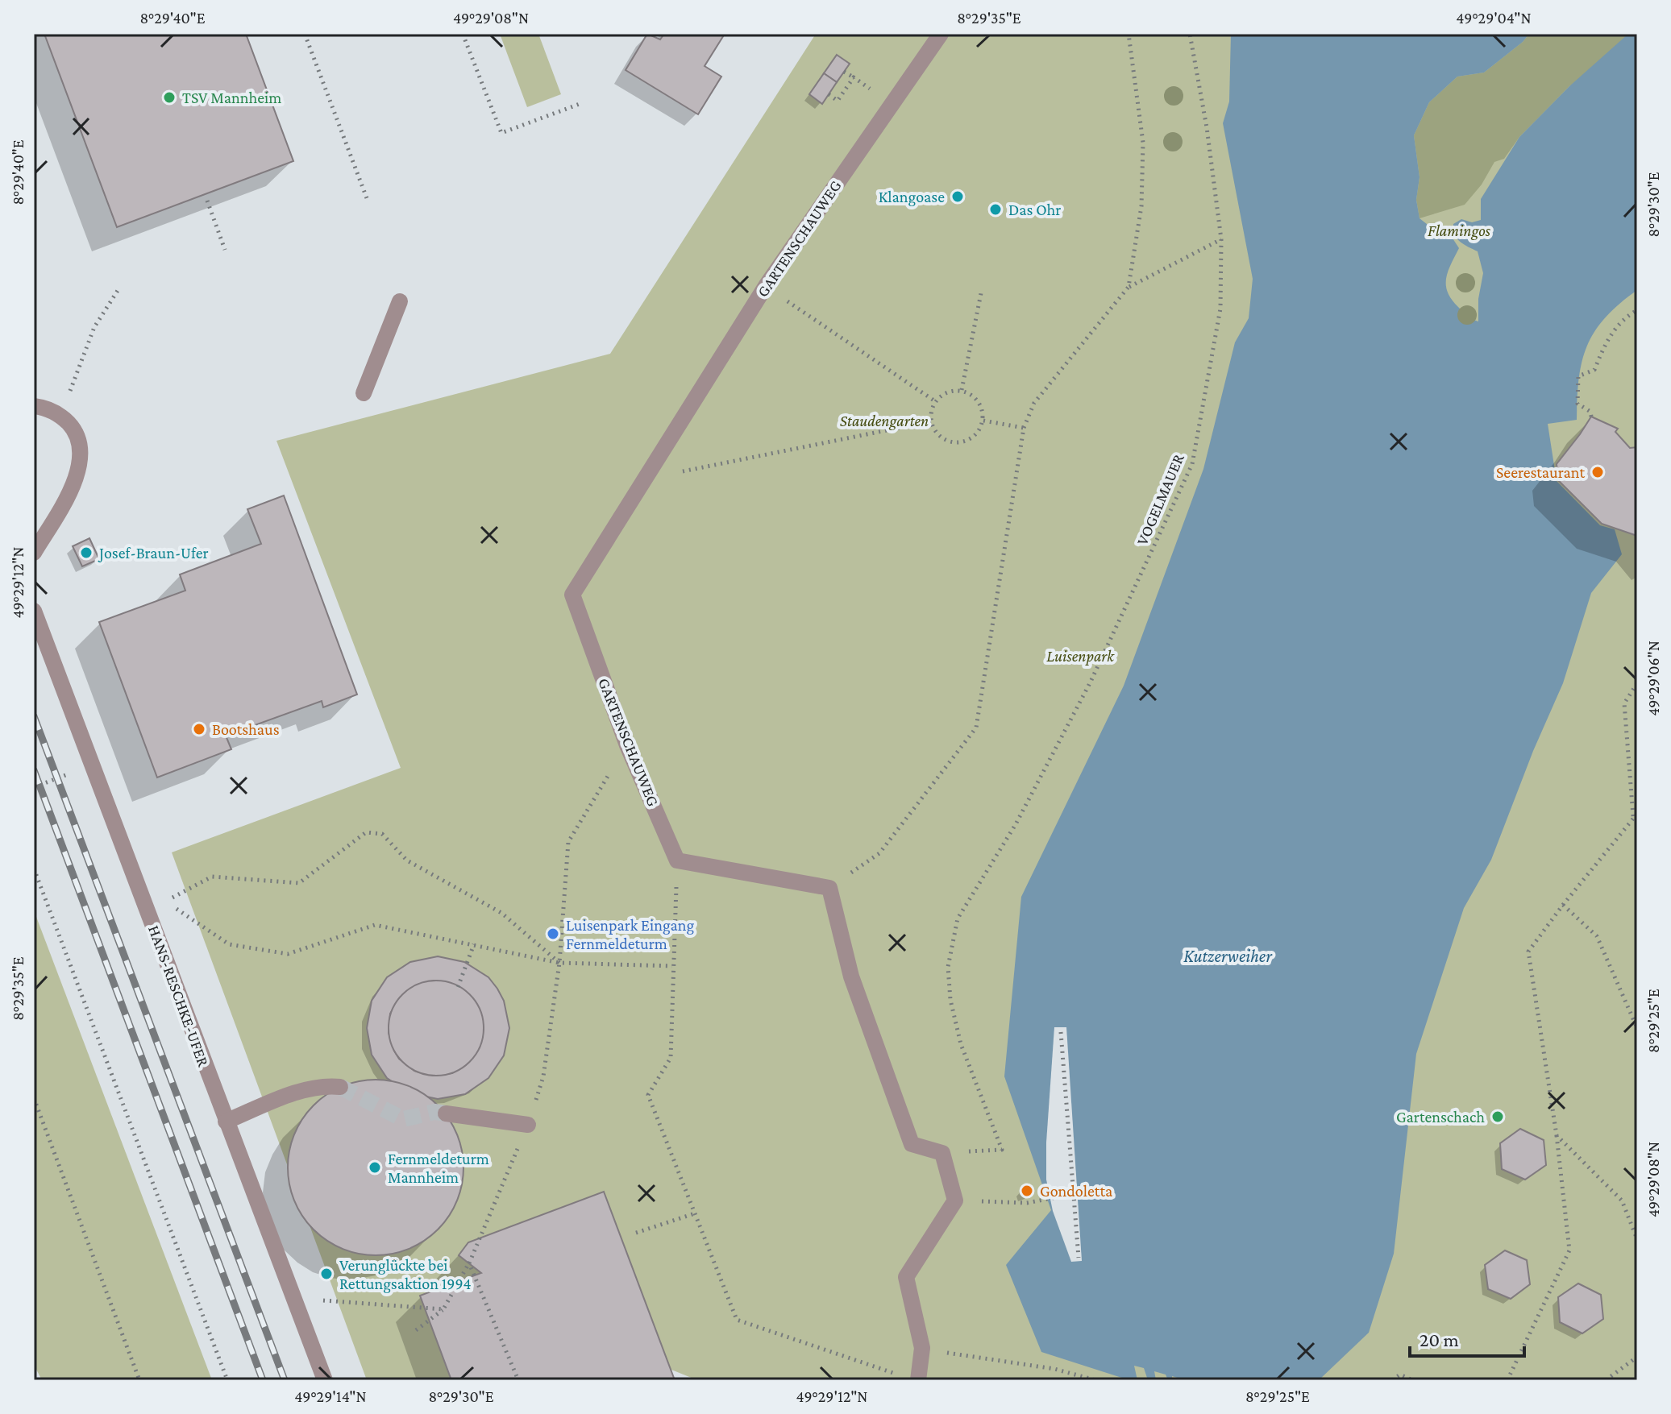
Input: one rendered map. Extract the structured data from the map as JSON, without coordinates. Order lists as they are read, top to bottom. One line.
{"streets":{"street":["GARTENSCHAUWEG","HANS-RESCHKE-UFER"],"path":["VOGELMAUER"]},"water":["Kutzerweiher"],"parks":["Flamingos","Staudengarten","Luisenpark"],"places":["TSV Mannheim","Klangoase","Das Ohr","Seerestaurant","Josef-Braun-Ufer","Bootshaus","Luisenpark Eingang Fernmeldeturm","Gartenschach","Fernmeldeturm Mannheim","Gondoletta","Verunglückte bei Rettungsaktion 1994"],"scale_bar":"20 m","coordinates":["8°29'40\"E","49°29'08\"N","8°29'35\"E","49°29'04\"N","8°29'30\"E","49°29'12\"N","49°29'06\"N","8°29'25\"E","49°29'14\"N"]}
